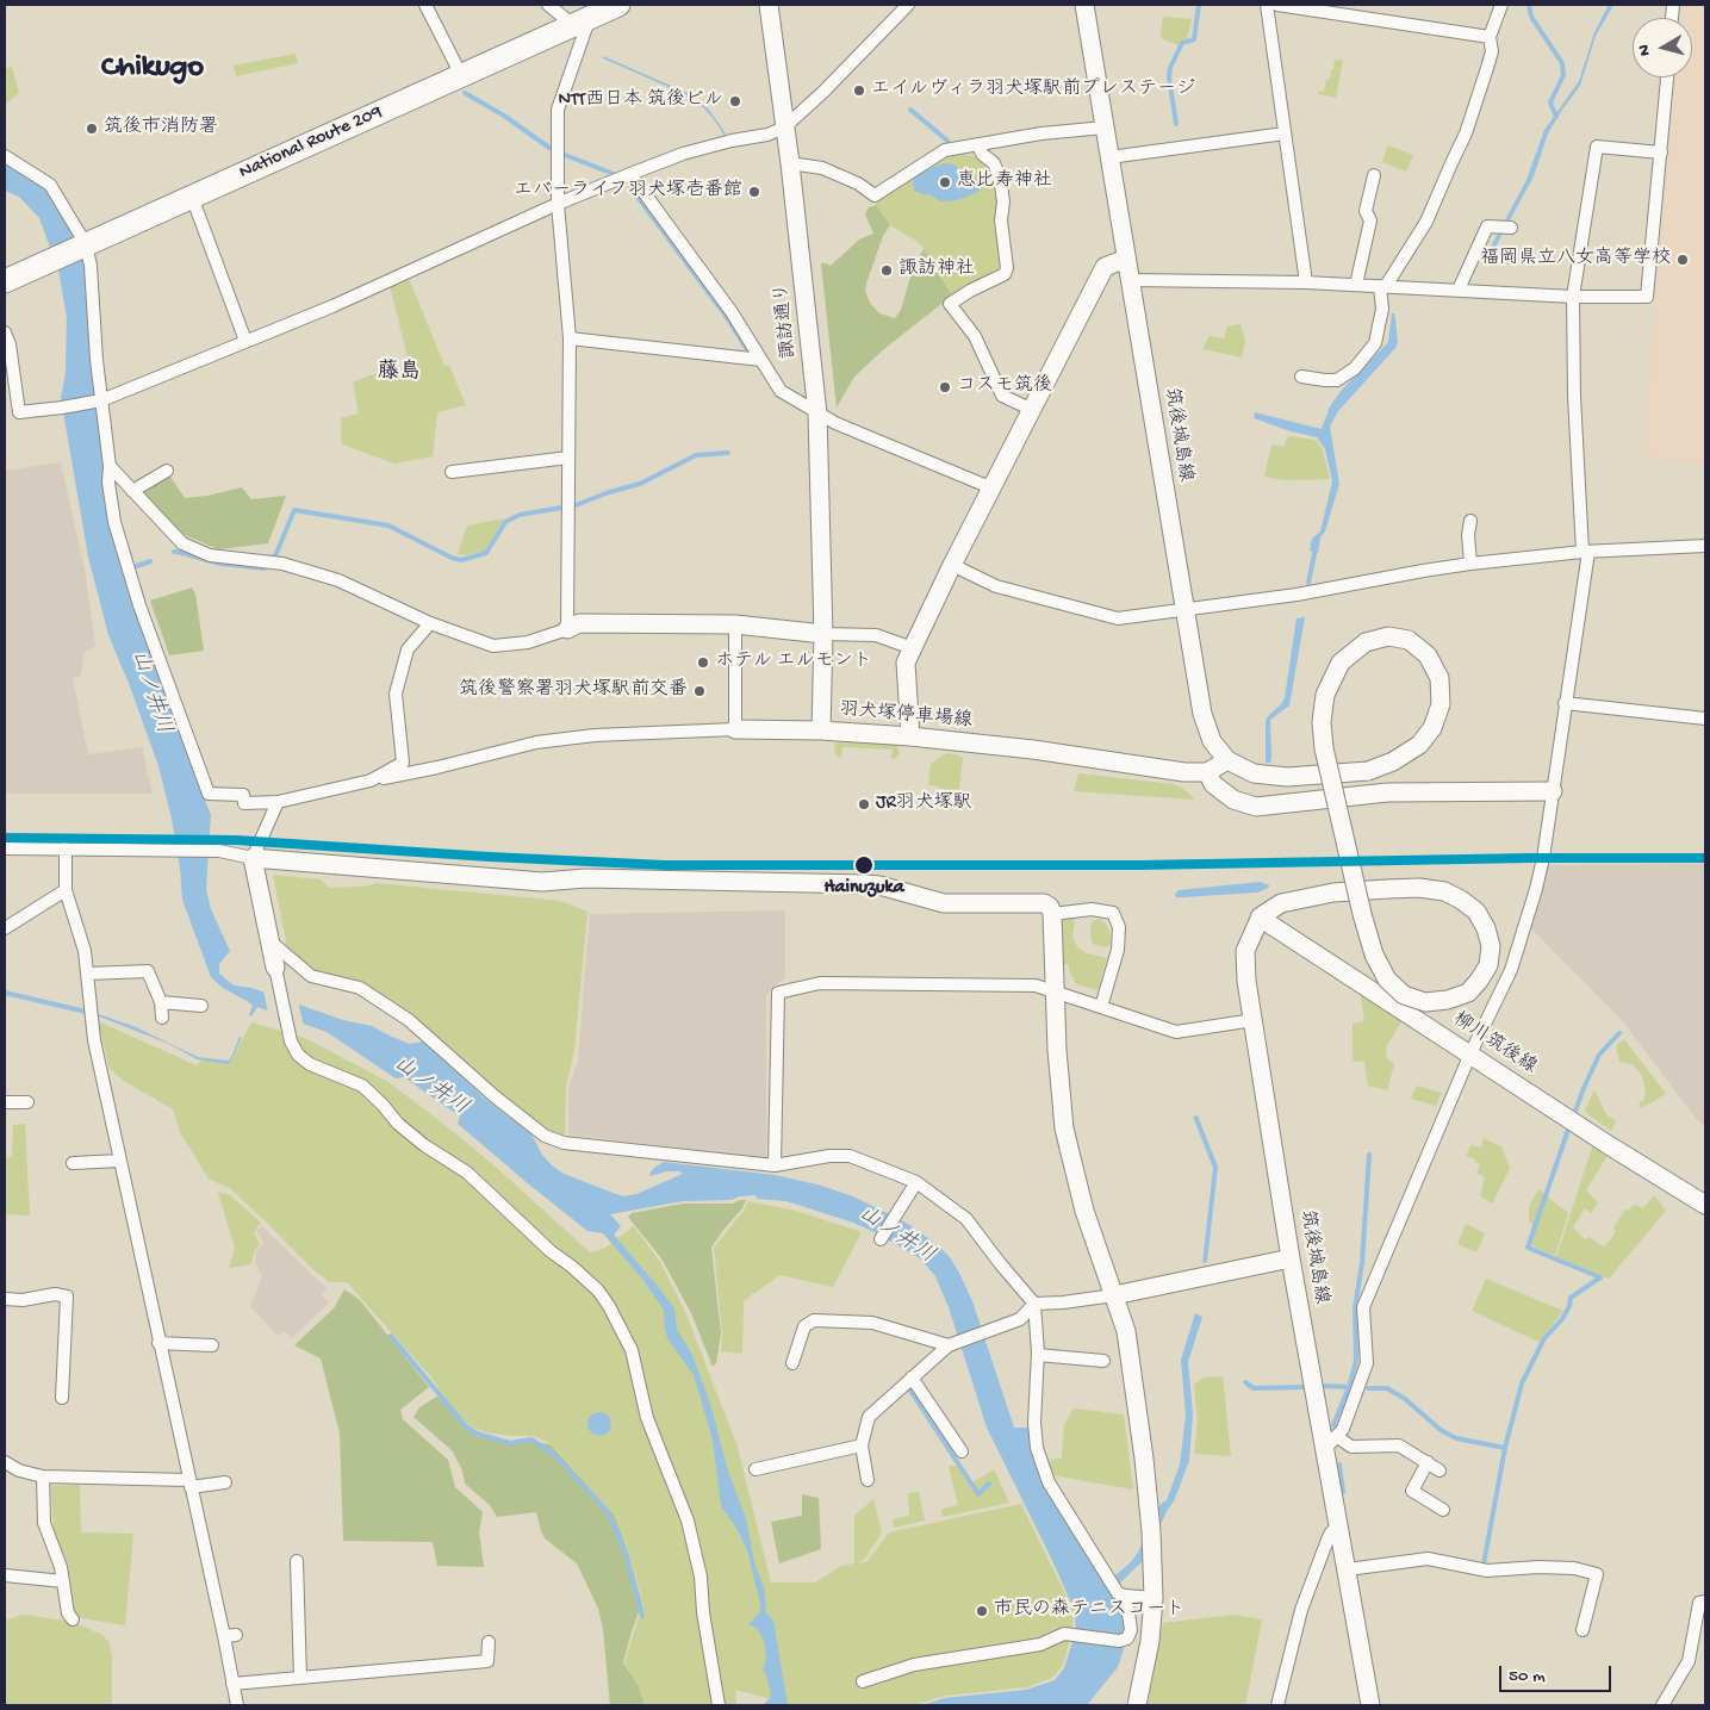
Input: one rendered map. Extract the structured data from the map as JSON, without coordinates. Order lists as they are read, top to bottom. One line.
{"streets":{"highway":["National Route 209"],"main road":["諏訪通り","筑後城島線","羽犬塚停車場線","柳川筑後線"]},"crossings":[["諏訪通り","羽犬塚停車場線"],["筑後城島線","柳川筑後線"]],"districts":["Chikugo","藤島"],"water":["山ノ井川"],"places":["エイルヴィラ羽犬塚駅前プレステージ","NTT西日本 筑後ビル","筑後市消防署","恵比寿神社","エバーライフ羽犬塚壱番館","福岡県立八女高等学校","諏訪神社","コスモ筑後","ホテル エルモント","筑後警察署羽犬塚駅前交番","JR羽犬塚駅","Hainuzuka","市民の森テニスコート"],"scale_bar":"50 m","north":"left"}
